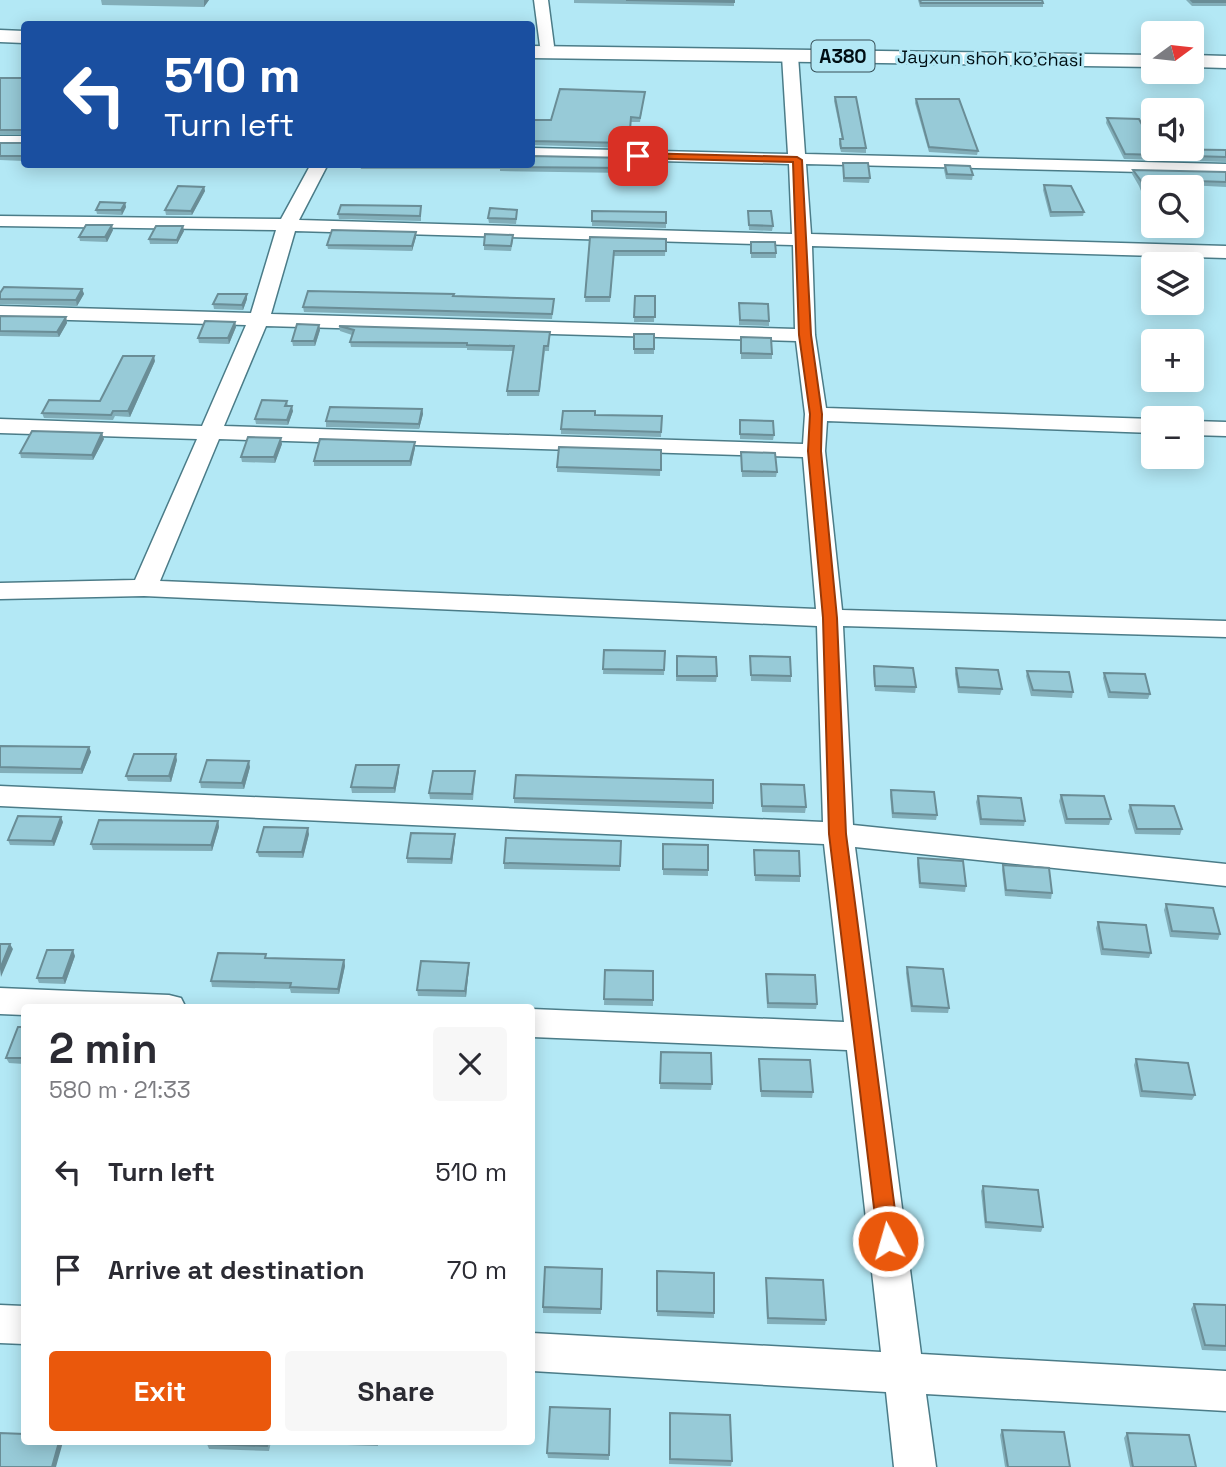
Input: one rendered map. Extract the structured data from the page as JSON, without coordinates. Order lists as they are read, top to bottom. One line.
{"streets":{"highway":["A380","Jayxun shoh ko'chasi"]},"north":"right","page":{"map_buttons":["+","−"],"turn":["510 m","Turn left"],"heading":["2 min","580 m · 21:33"],"list":[{"name":"Turn left","value":"510 m"},{"name":"Arrive at destination","value":"70 m"}],"buttons":["Exit","Share"]}}
